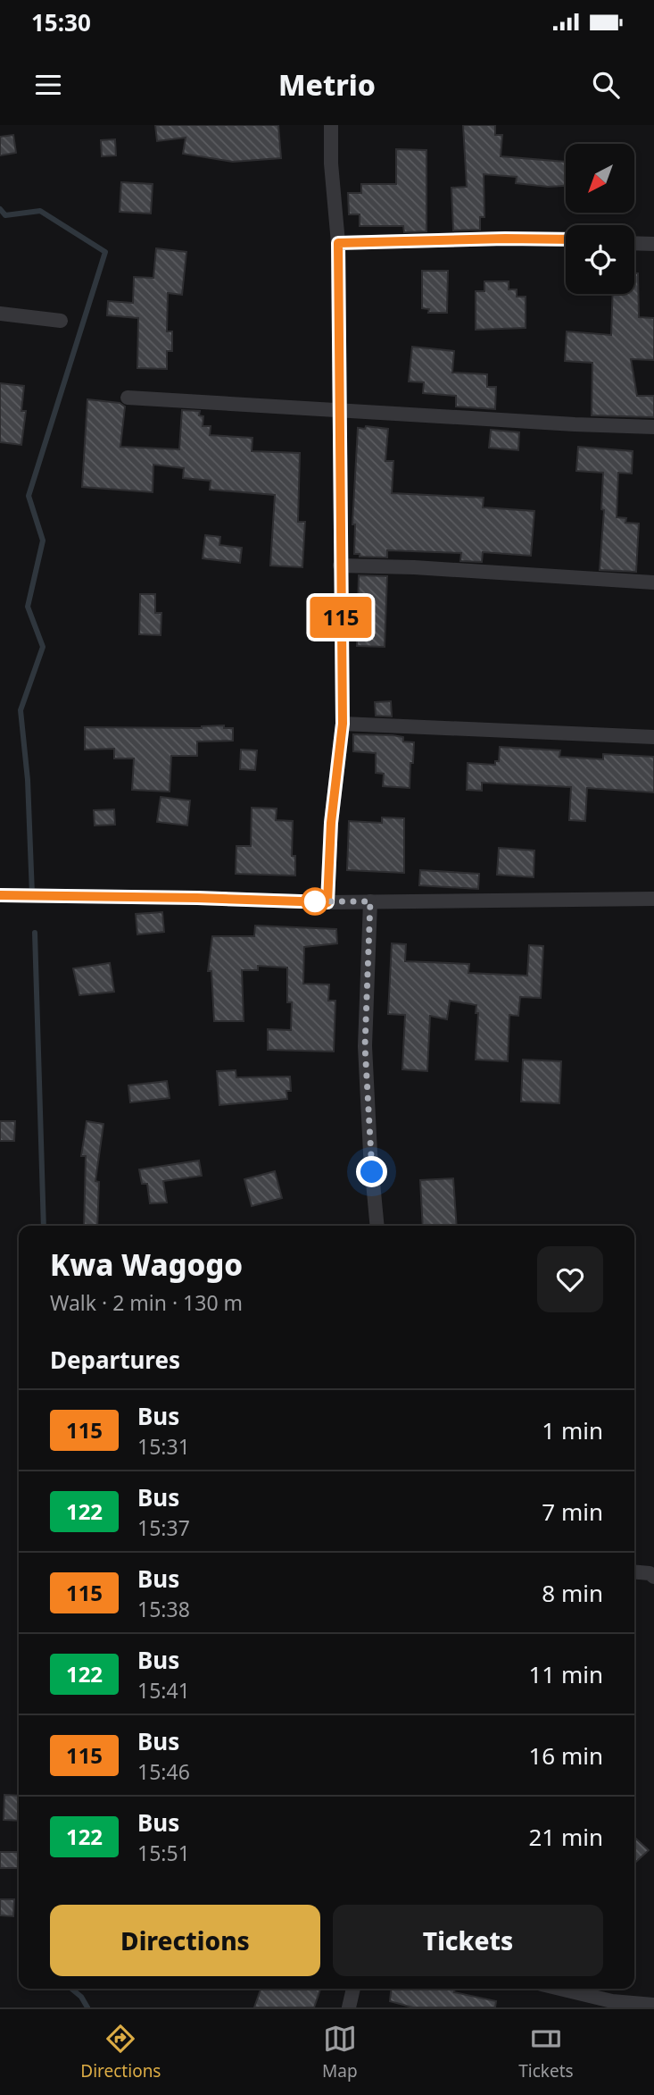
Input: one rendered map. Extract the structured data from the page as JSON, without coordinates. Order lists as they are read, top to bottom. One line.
{"lines":["bus line 115"],"north":"bottom left","page":{"status":"15:30","header":"Metrio","on_map":"115","heading":[["Kwa Wagogo","Walk · 2 min · 130 m"],"Departures"],"list":[{"mark":"115","name":"Bus","note":"15:31","value":"1 min"},{"mark":"122","name":"Bus","note":"15:37","value":"7 min"},{"mark":"115","name":"Bus","note":"15:38","value":"8 min"},{"mark":"122","name":"Bus","note":"15:41","value":"11 min"},{"mark":"115","name":"Bus","note":"15:46","value":"16 min"},{"mark":"122","name":"Bus","note":"15:51","value":"21 min"}],"buttons":["Directions","Tickets"],"tabs":["Directions","Map","Tickets"]}}
